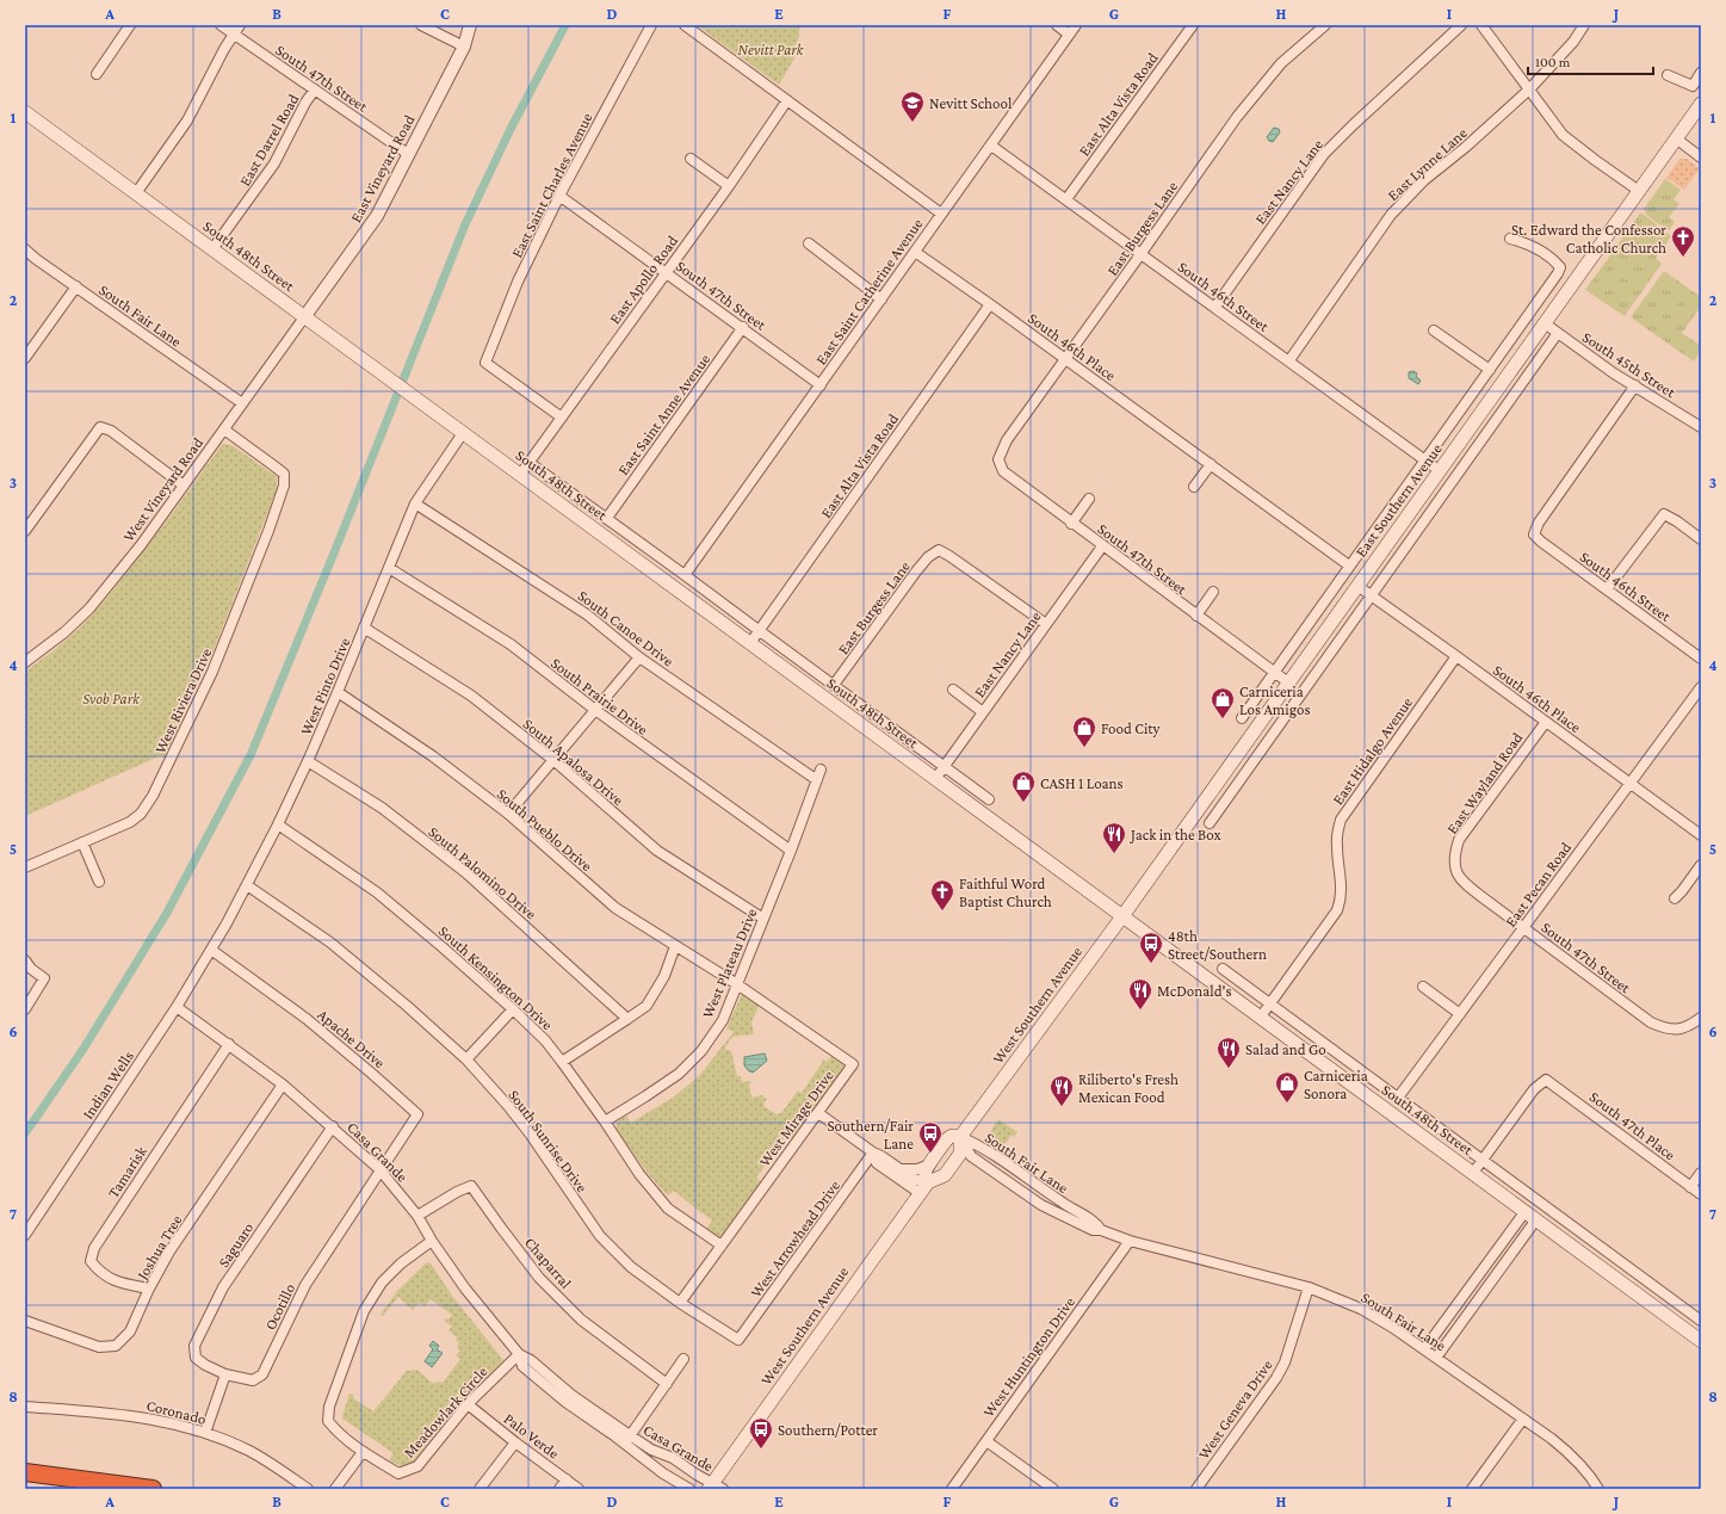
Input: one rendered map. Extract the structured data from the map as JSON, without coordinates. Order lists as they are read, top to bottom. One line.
{"streets":{"main road":["South 48th Street","East Southern Avenue","West Southern Avenue"],"street":["South 47th Street","East Alta Vista Road","East Darrel Road","East Lynne Lane","East Vineyard Road","East Nancy Lane","East Saint Charles Avenue","East Burgess Lane","East Apollo Road","East Saint Catherine Avenue","South 46th Street","South Fair Lane","South 46th Place","South 45th Street","East Saint Anne Avenue","West Vineyard Road","South Canoe Drive","West Pinto Drive","South Prairie Drive","West Riviera Drive","East Hidalgo Avenue","South Apalosa Drive","East Wayland Road","South Pueblo Drive","South Palomino Drive","East Pecan Road","West Plateau Drive","South Kensington Drive","Apache Drive","Indian Wells","West Mirage Drive","South 47th Place","South Sunrise Drive","Casa Grande","Tamarisk","West Arrowhead Drive","Saguaro","Joshua Tree","Chaparral","Ocotillo","West Huntington Drive","West Geneva Drive","Coronado","Meadowlark Circle","Palo Verde"]},"crossings":[["South 47th Street","East Darrel Road"],["South 47th Street","East Vineyard Road"],["South 47th Street","East Nancy Lane"],["South 47th Street","East Saint Charles Avenue"],["South 47th Street","East Burgess Lane"],["South 47th Street","East Apollo Road"],["South 47th Street","East Saint Catherine Avenue"],["South 47th Street","East Saint Anne Avenue"],["South 47th Street","East Southern Avenue"],["South 47th Street","East Wayland Road"],["South 47th Street","East Pecan Road"],["East Alta Vista Road","South 48th Street"],["East Alta Vista Road","South 46th Street"],["East Alta Vista Road","South 46th Place"],["East Darrel Road","South 48th Street"],["East Lynne Lane","South 46th Street"],["East Vineyard Road","South 48th Street"],["East Vineyard Road","West Vineyard Road"],["East Nancy Lane","East Burgess Lane"],["East Nancy Lane","South 48th Street"],["East Nancy Lane","South 46th Street"],["East Saint Charles Avenue","East Apollo Road"],["East Burgess Lane","South 48th Street"],["East Burgess Lane","South 46th Street"],["East Burgess Lane","South 46th Place"],["South 48th Street","East Apollo Road"],["South 48th Street","East Saint Catherine Avenue"],["South 48th Street","East Saint Anne Avenue"],["South 48th Street","West Vineyard Road"],["South 48th Street","East Southern Avenue"],["South 48th Street","West Pinto Drive"],["South 48th Street","East Hidalgo Avenue"],["South 48th Street","East Pecan Road"],["South 48th Street","West Southern Avenue"],["South 48th Street","South 47th Place"],["East Saint Catherine Avenue","South 46th Street"],["East Saint Catherine Avenue","South 46th Place"],["South 46th Street","South 45th Street"],["South 46th Street","East Southern Avenue"],["South Fair Lane","West Vineyard Road"],["South Fair Lane","West Southern Avenue"],["South Fair Lane","West Huntington Drive"],["South Fair Lane","West Geneva Drive"],["South 46th Place","East Southern Avenue"],["South 46th Place","East Hidalgo Avenue"],["South 46th Place","East Wayland Road"],["South 46th Place","East Pecan Road"],["South 45th Street","East Southern Avenue"],["West Vineyard Road","West Riviera Drive"],["East Southern Avenue","West Southern Avenue"],["South Canoe Drive","West Pinto Drive"],["South Canoe Drive","West Plateau Drive"],["West Pinto Drive","South Prairie Drive"],["West Pinto Drive","South Apalosa Drive"],["West Pinto Drive","South Pueblo Drive"],["West Pinto Drive","South Palomino Drive"],["West Pinto Drive","South Kensington Drive"],["West Pinto Drive","Apache Drive"],["West Pinto Drive","Indian Wells"],["West Pinto Drive","South Sunrise Drive"],["South Prairie Drive","West Plateau Drive"],["South Apalosa Drive","West Plateau Drive"],["South Pueblo Drive","West Plateau Drive"],["South Pueblo Drive","West Mirage Drive"],["West Plateau Drive","South Kensington Drive"],["West Plateau Drive","West Mirage Drive"],["South Kensington Drive","West Mirage Drive"],["West Southern Avenue","Casa Grande"],["Apache Drive","Indian Wells"],["Apache Drive","Casa Grande"],["Apache Drive","Ocotillo"],["Indian Wells","Casa Grande"],["West Mirage Drive","South Sunrise Drive"],["South Sunrise Drive","West Arrowhead Drive"],["Casa Grande","Tamarisk"],["Casa Grande","Saguaro"],["Casa Grande","Joshua Tree"],["Casa Grande","Chaparral"],["Casa Grande","Ocotillo"],["Casa Grande","Meadowlark Circle"],["Tamarisk","Joshua Tree"],["Saguaro","Ocotillo"],["Meadowlark Circle","Palo Verde"]],"parks":["Nevitt Park","Svob Park"],"places":{"school or university":["Nevitt School"],"church":["St. Edward the Confessor Catholic Church","Faithful Word Baptist Church"],"shop":["Carniceria Los Amigos","Food City","CASH 1 Loans","Carniceria Sonora"],"restaurant":["Jack in the Box","McDonald's","Salad and Go","Riliberto's Fresh Mexican Food"],"bus stop":["48th Street/Southern","Southern/Fair Lane","Southern/Potter"]},"scale_bar":"100 m","grid":{"columns":["A","B","C","D","E","F","G","H","I","J"],"rows":["1","2","3","4","5","6","7","8"]}}
